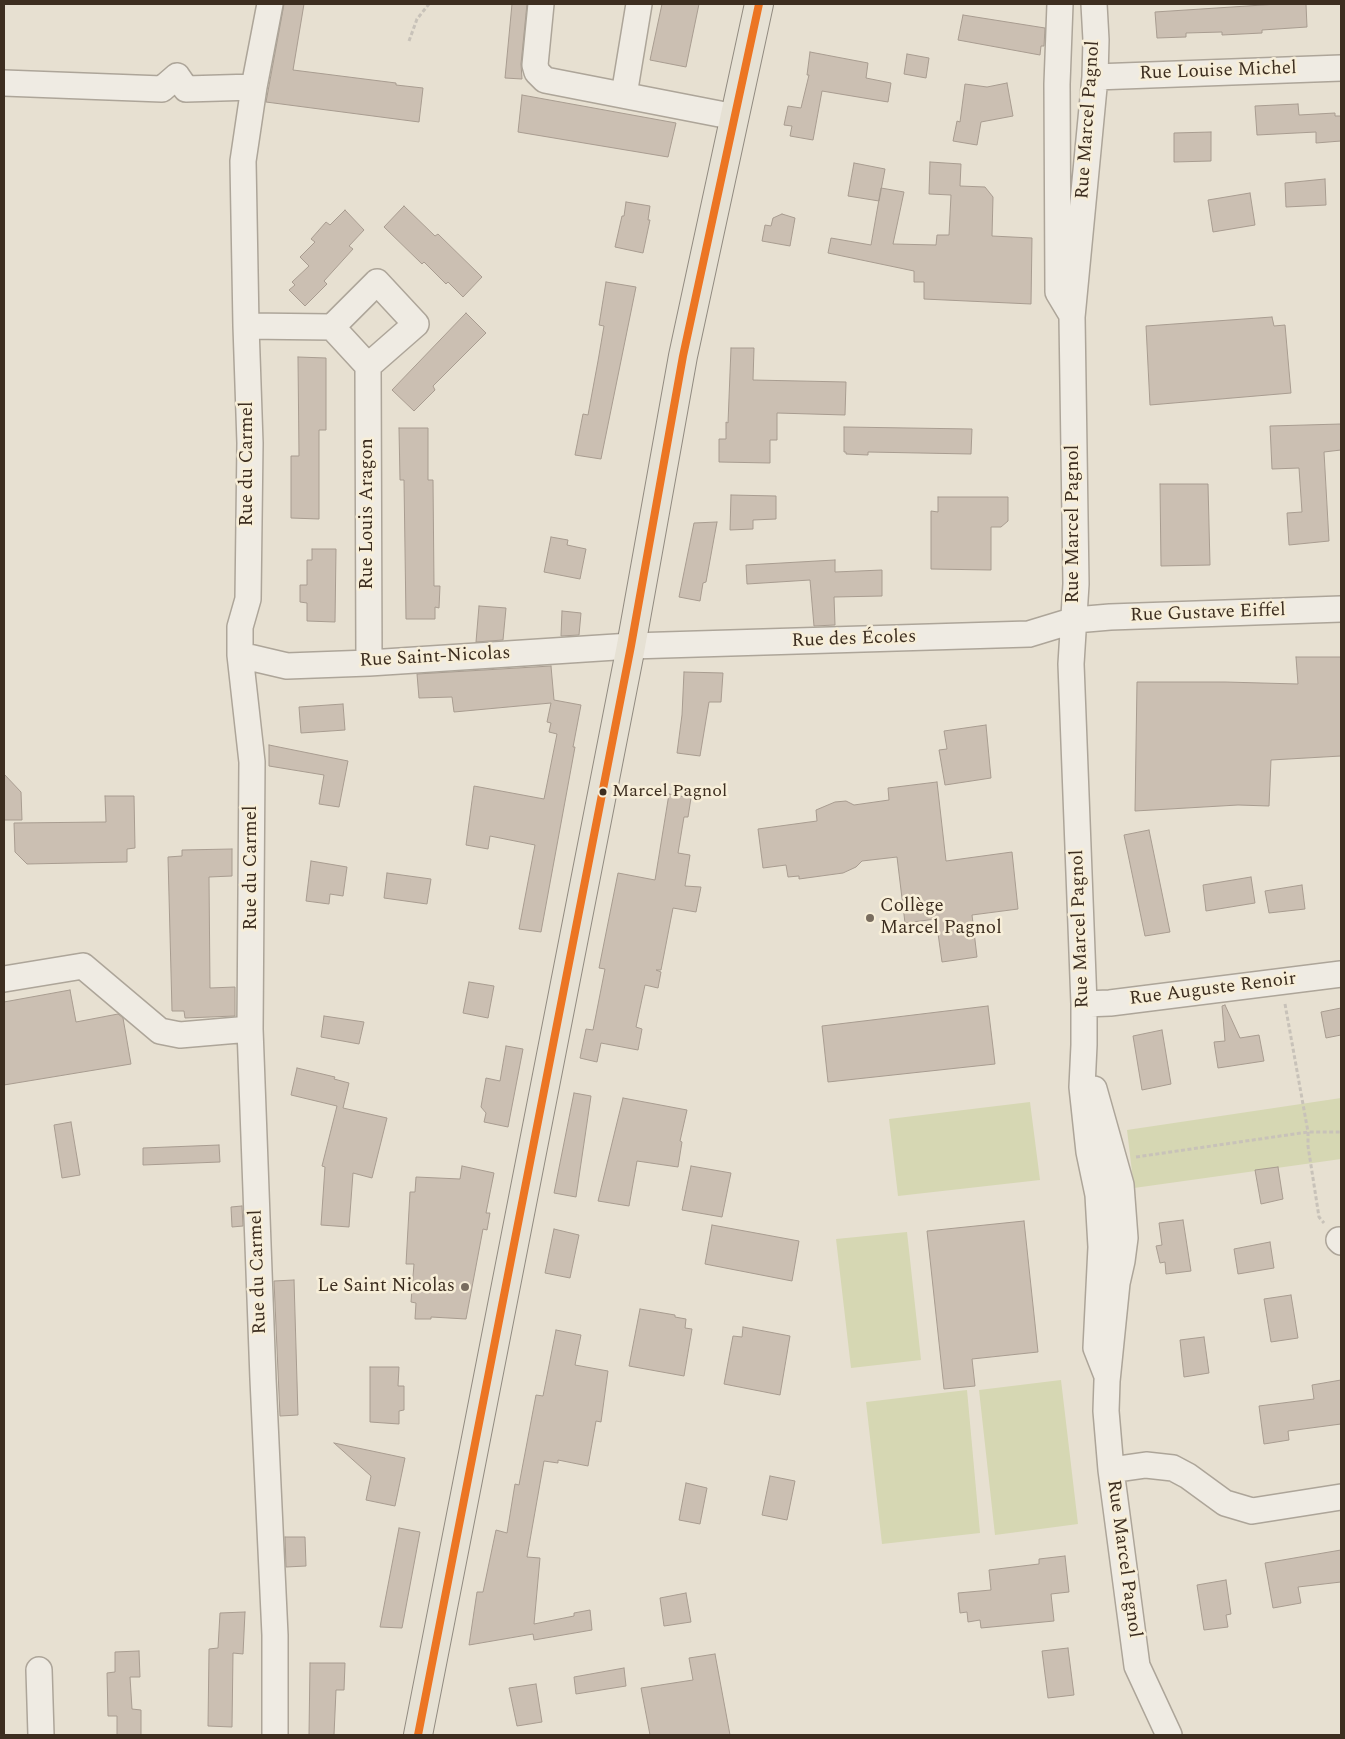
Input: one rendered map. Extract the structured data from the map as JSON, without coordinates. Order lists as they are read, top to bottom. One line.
{"streets":{"street":["Rue Louise Michel","Rue Marcel Pagnol","Rue du Carmel","Rue Louis Aragon","Rue Gustave Eiffel","Rue des Écoles","Rue Saint-Nicolas","Rue Auguste Renoir"]},"crossings":[["Rue Louise Michel","Rue Marcel Pagnol"],["Rue Marcel Pagnol","Rue Gustave Eiffel"],["Rue Marcel Pagnol","Rue des Écoles"],["Rue Marcel Pagnol","Rue Auguste Renoir"],["Rue du Carmel","Rue Saint-Nicolas"],["Rue Louis Aragon","Rue Saint-Nicolas"],["Rue Gustave Eiffel","Rue des Écoles"],["Rue des Écoles","Rue Saint-Nicolas"]],"places":["Marcel Pagnol","Collège Marcel Pagnol","Le Saint Nicolas"]}
